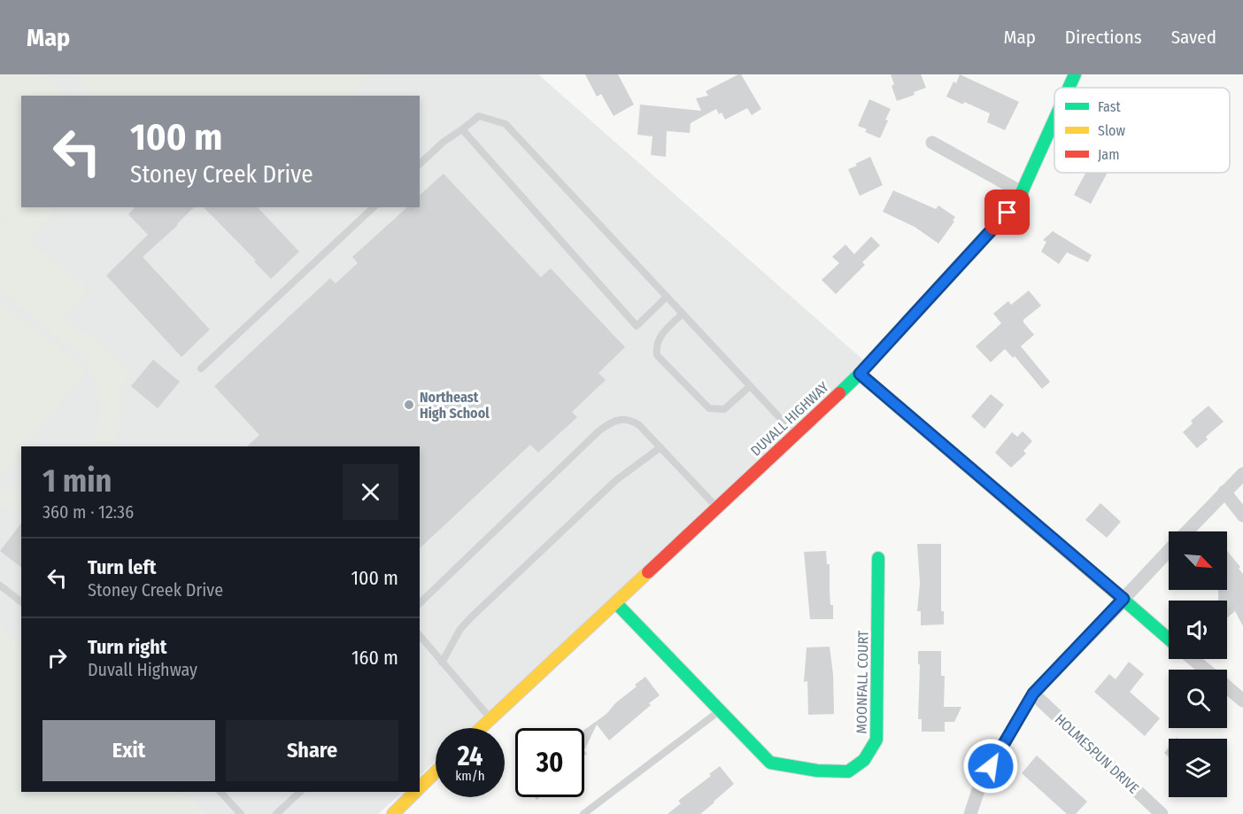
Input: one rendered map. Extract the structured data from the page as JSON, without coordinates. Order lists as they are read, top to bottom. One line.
{"streets":{"street":["DUVALL HIGHWAY","MOONFALL COURT","HOLMESPUN DRIVE"]},"crossings":[["DUVALL HIGHWAY","MOONFALL COURT"]],"places":["Northeast High School"],"legend":["Fast","Slow","Jam"],"north":"bottom right","page":{"header":"Map","nav":["Map","Directions","Saved"],"turn":["100 m","Stoney Creek Drive"],"heading":["1 min","360 m · 12:36"],"list":[{"name":"Turn left","note":"Stoney Creek Drive","value":"100 m"},{"name":"Turn right","note":"Duvall Highway","value":"160 m"}],"buttons":["Exit","Share"],"speed":"24 km/h","limit":"30"}}
